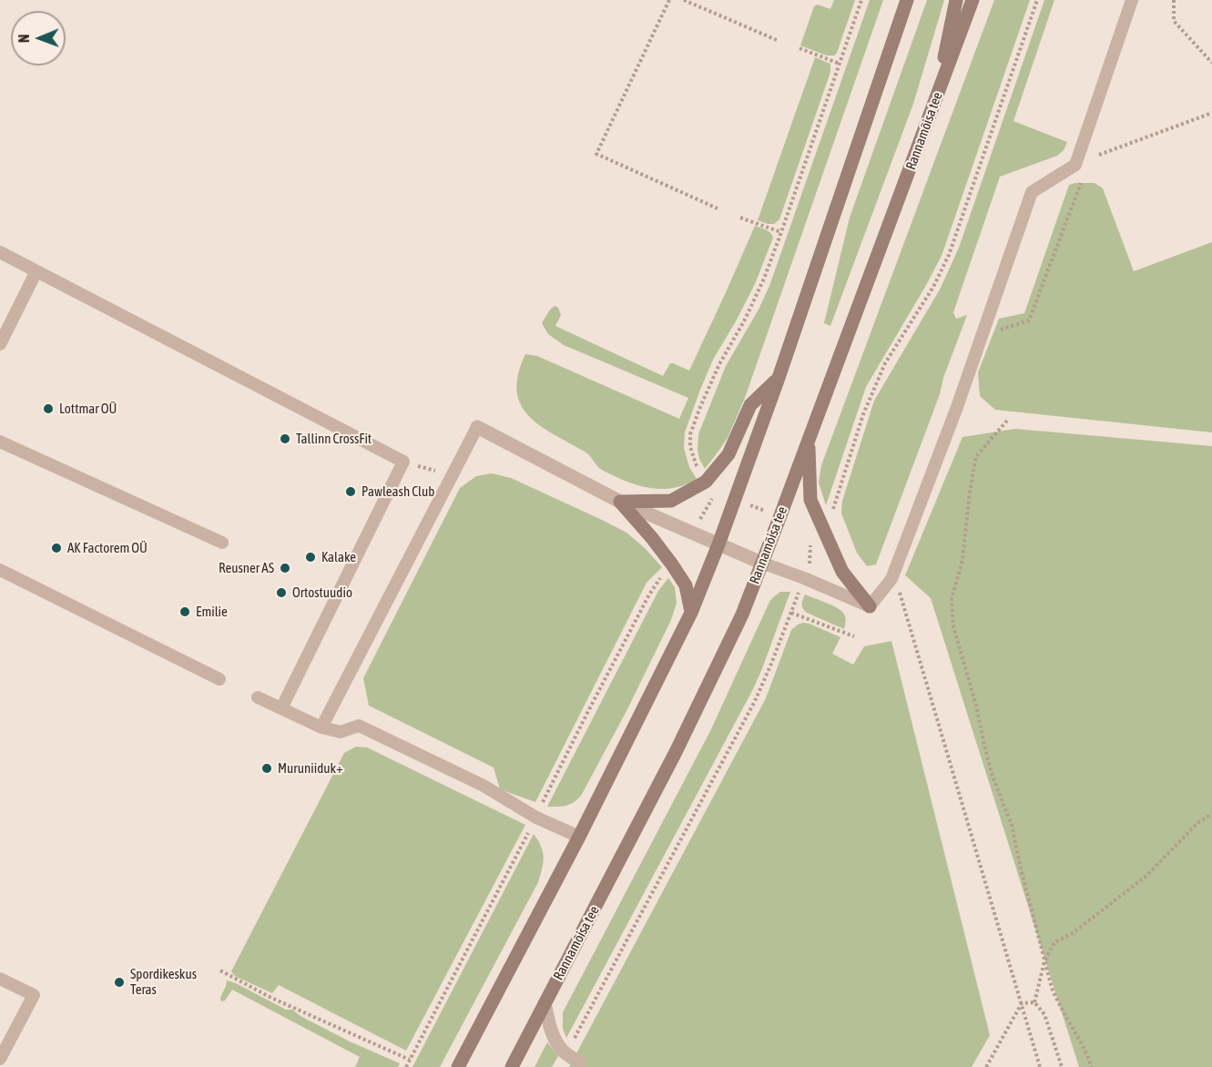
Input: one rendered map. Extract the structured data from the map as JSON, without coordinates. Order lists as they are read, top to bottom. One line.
{"streets":{"main road":["Rannamõisa tee"]},"places":["Lottmar OÜ","Tallinn CrossFit","Pawleash Club","AK Factorem OÜ","Kalake","Reusner AS","Ortostuudio","Emilie","Muruniiduk+","Spordikeskus Teras"],"north":"left"}
